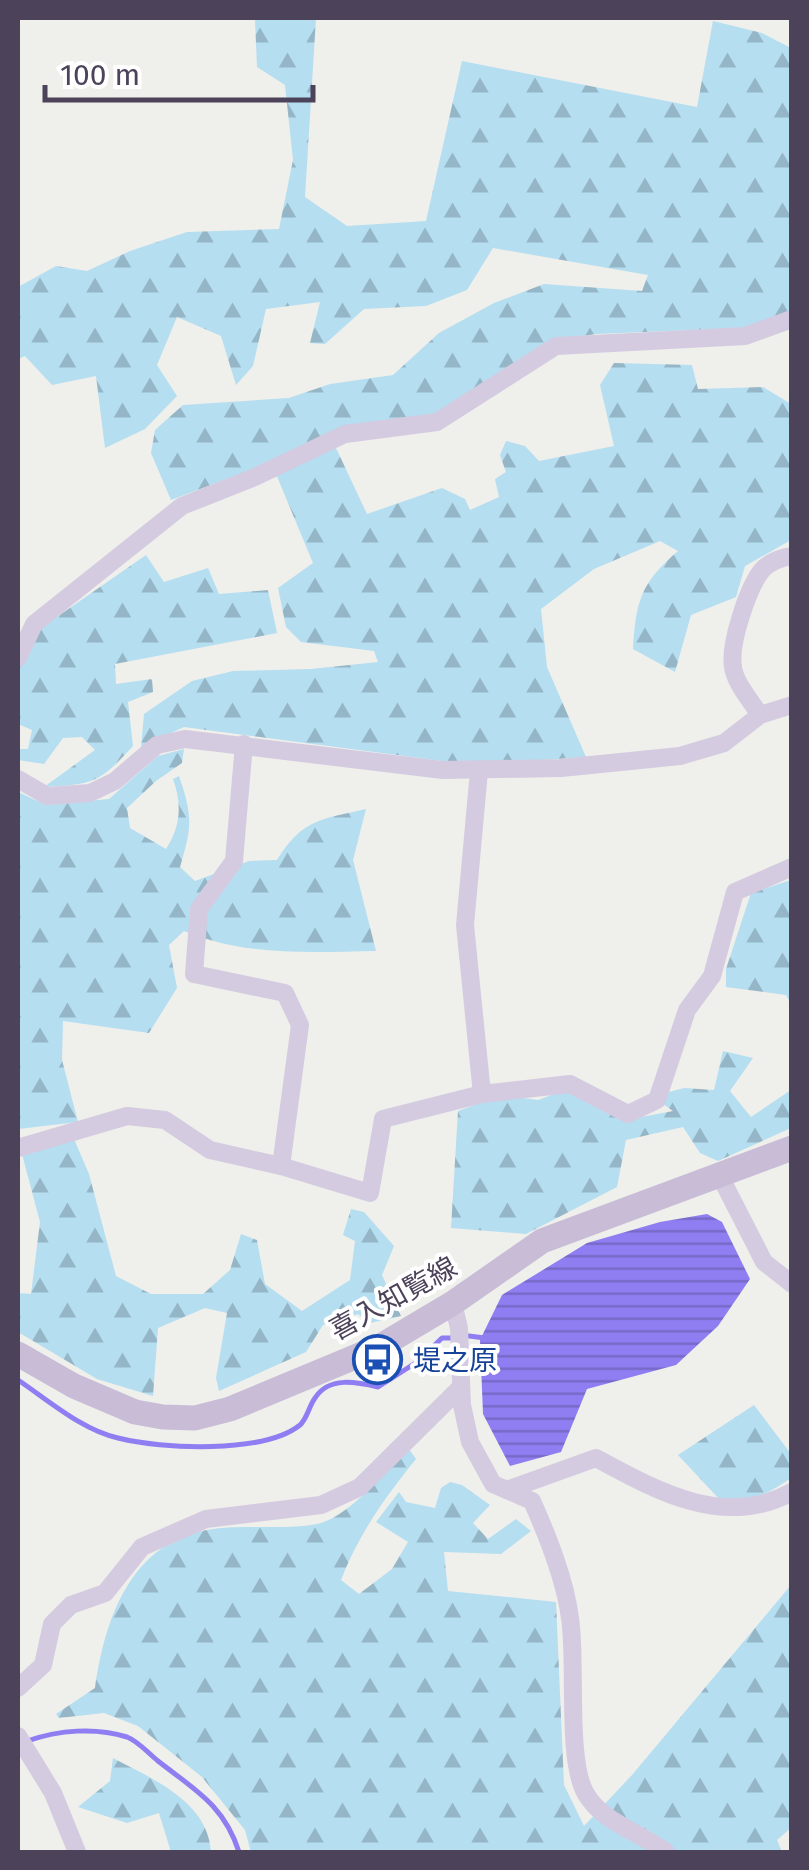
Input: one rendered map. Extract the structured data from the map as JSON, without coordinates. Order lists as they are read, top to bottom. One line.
{"streets":{"main road":["喜入知覧線"]},"places":{"bus stop":["堤之原"]},"scale_bar":"100 m"}
